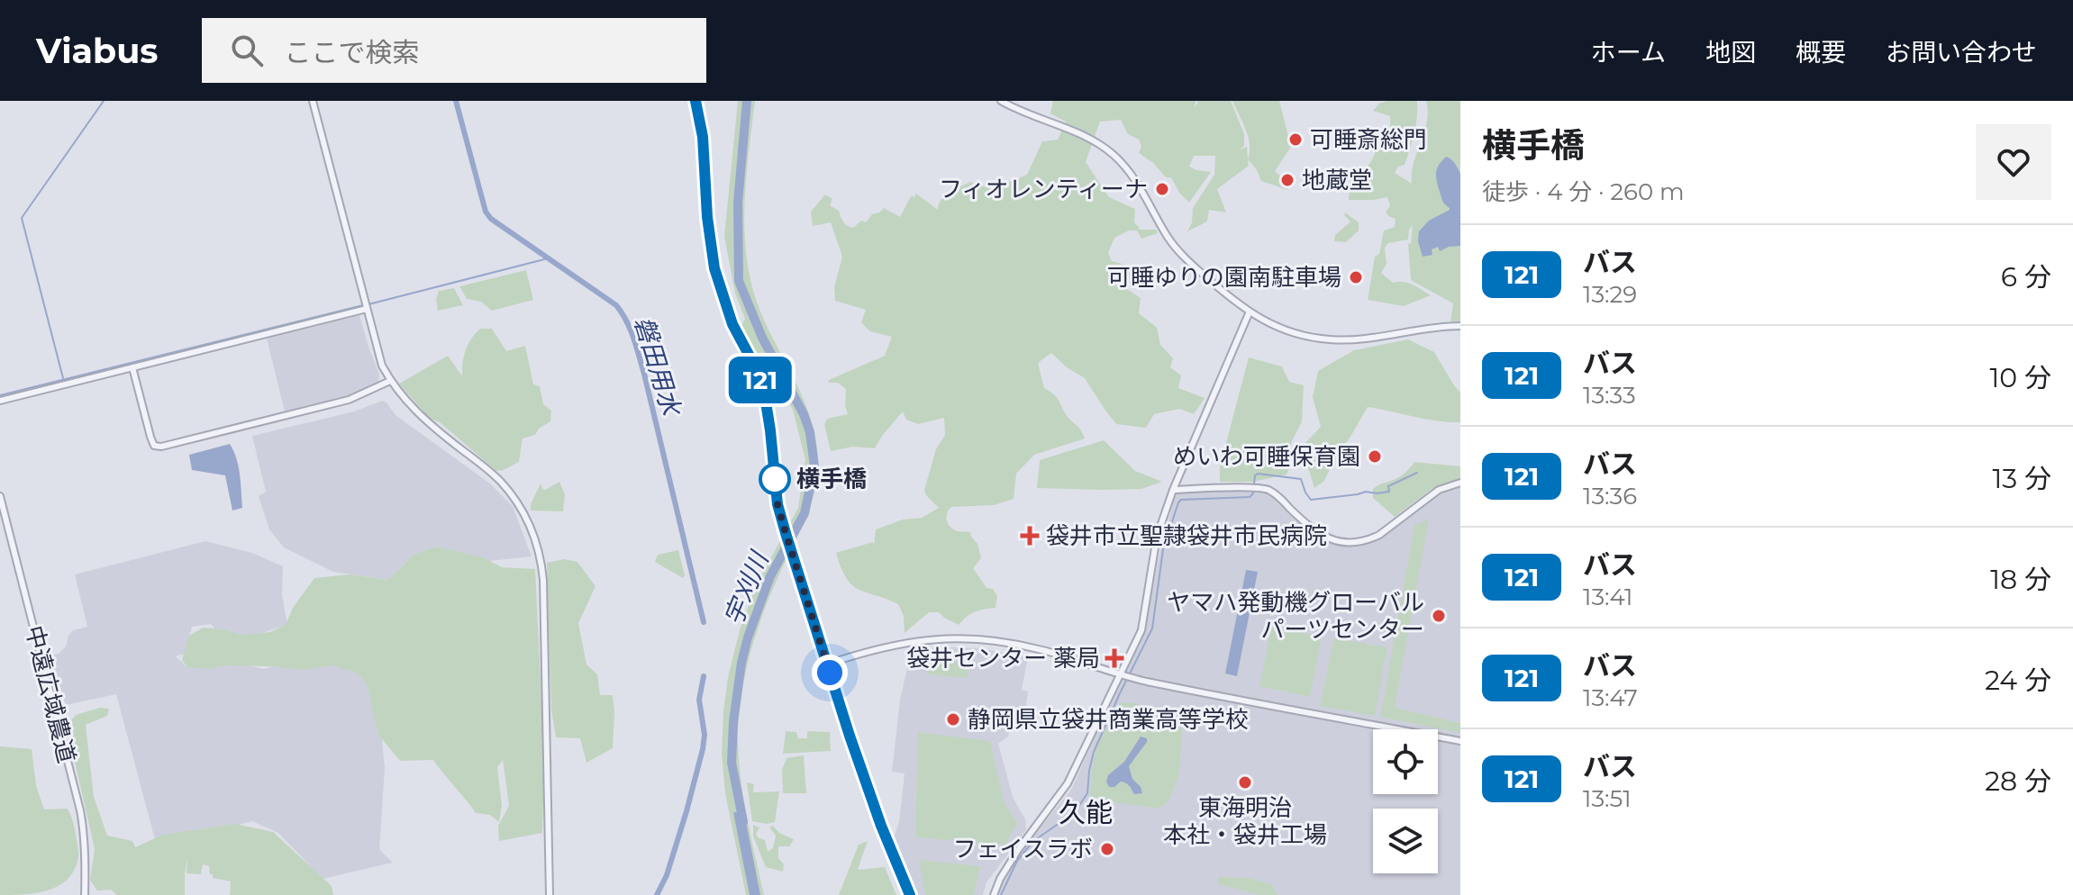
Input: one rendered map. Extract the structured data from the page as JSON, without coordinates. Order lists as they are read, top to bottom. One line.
{"streets":{"street":["中遠広域農道"]},"districts":["久能"],"water":["磐田用水","宇刈川"],"places":{"other":["可睡斎総門","地蔵堂","フィオレンティーナ","可睡ゆりの園南駐車場","めいわ可睡保育園","横手橋","ヤマハ発動機グローバル パーツセンター","静岡県立袋井商業高等学校","東海明治 本社・袋井工場","フェイスラボ"],"health":["袋井市立聖隷袋井市民病院","袋井センター 薬局"]},"lines":["bus line 121"],"page":{"header":"Viabus","search":"ここで検索","nav":["ホーム","地図","概要","お問い合わせ"],"on_map":"121","heading":["横手橋","徒歩 · 4 分 · 260 m"],"list":[{"mark":"121","name":"バス","note":"13:29","value":"6 分"},{"mark":"121","name":"バス","note":"13:33","value":"10 分"},{"mark":"121","name":"バス","note":"13:36","value":"13 分"},{"mark":"121","name":"バス","note":"13:41","value":"18 分"},{"mark":"121","name":"バス","note":"13:47","value":"24 分"},{"mark":"121","name":"バス","note":"13:51","value":"28 分"}]}}
